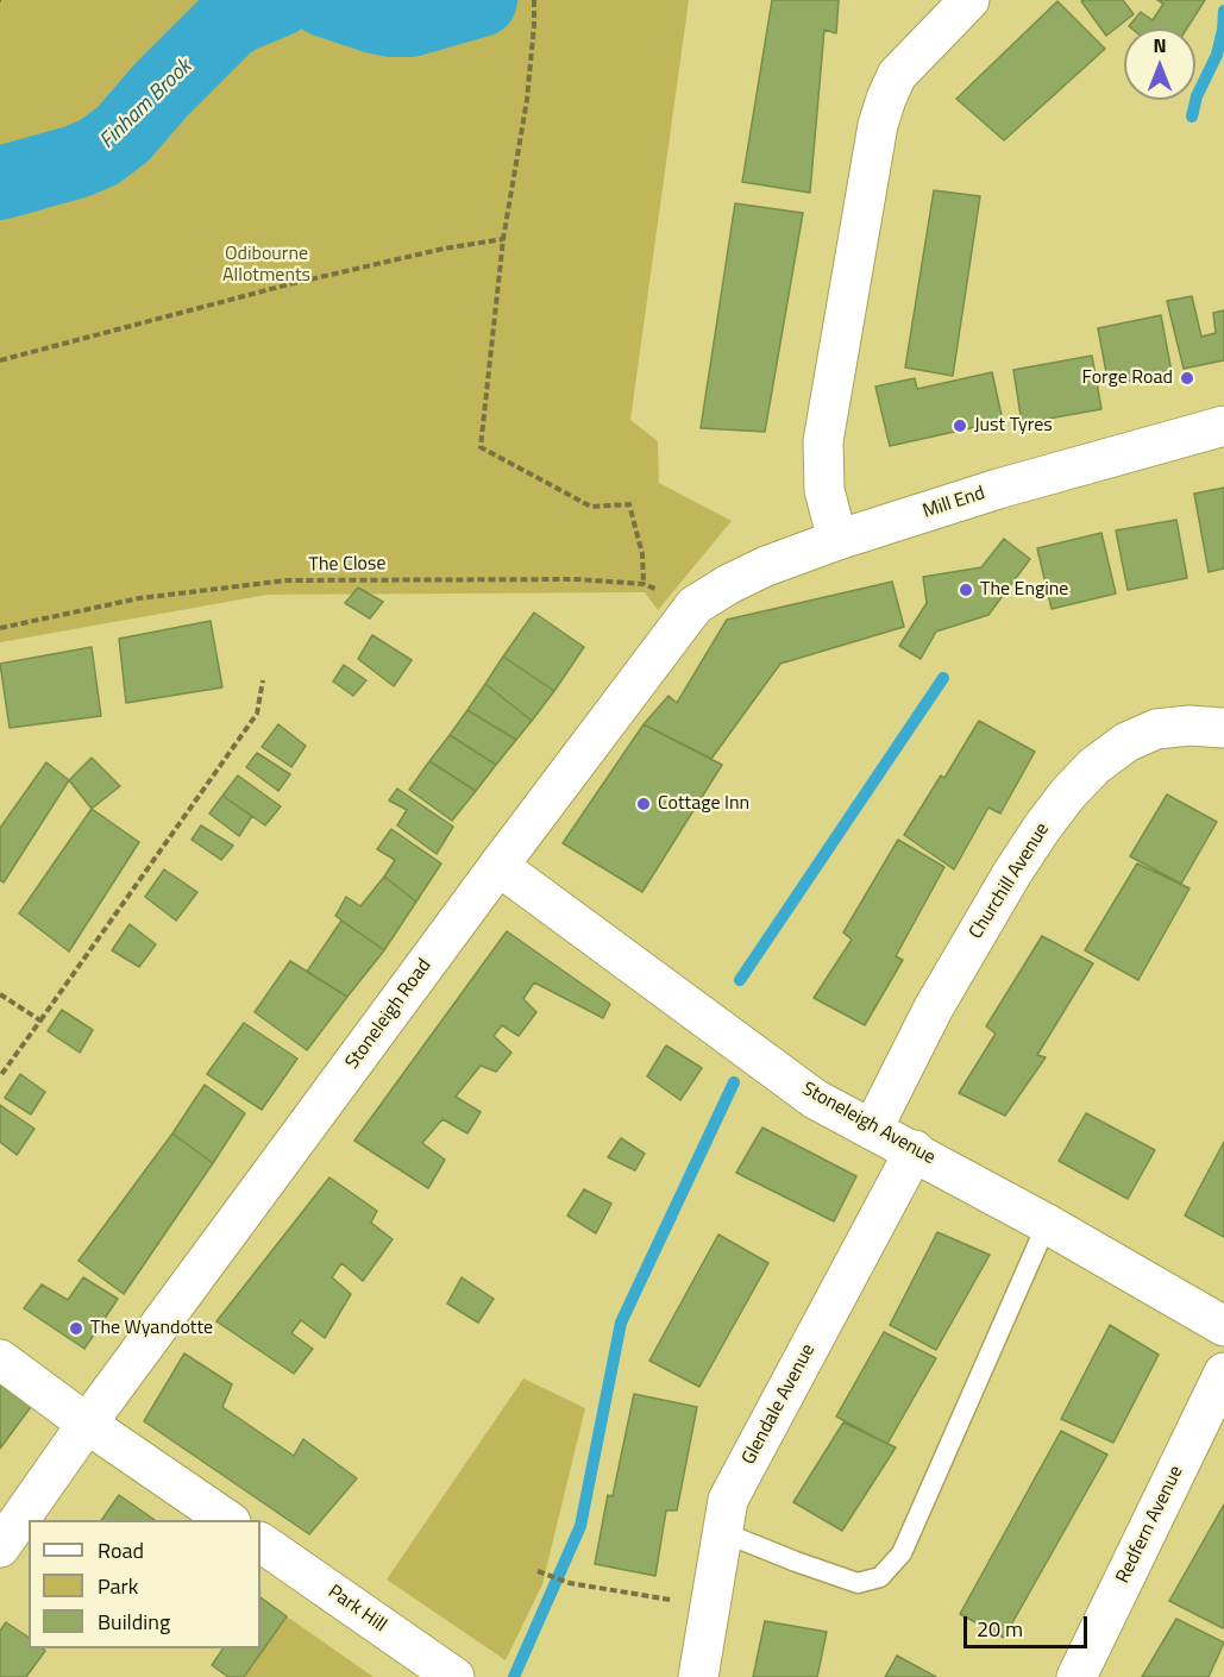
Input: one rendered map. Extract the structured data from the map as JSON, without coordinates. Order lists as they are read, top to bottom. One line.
{"streets":{"street":["Mill End","Churchill Avenue","Stoneleigh Road","Stoneleigh Avenue","Glendale Avenue","Redfern Avenue","Park Hill"],"path":["The Close"]},"crossings":[["Mill End","The Close"],["Mill End","Stoneleigh Road"],["The Close","Stoneleigh Road"],["Churchill Avenue","Stoneleigh Avenue"],["Stoneleigh Road","Stoneleigh Avenue"],["Stoneleigh Avenue","Glendale Avenue"]],"water":["Finham Brook"],"parks":["Odibourne Allotments"],"places":["Forge Road","Just Tyres","The Engine","Cottage Inn","The Wyandotte"],"legend":["Road","Park","Building"],"scale_bar":"20 m","north":"top"}
